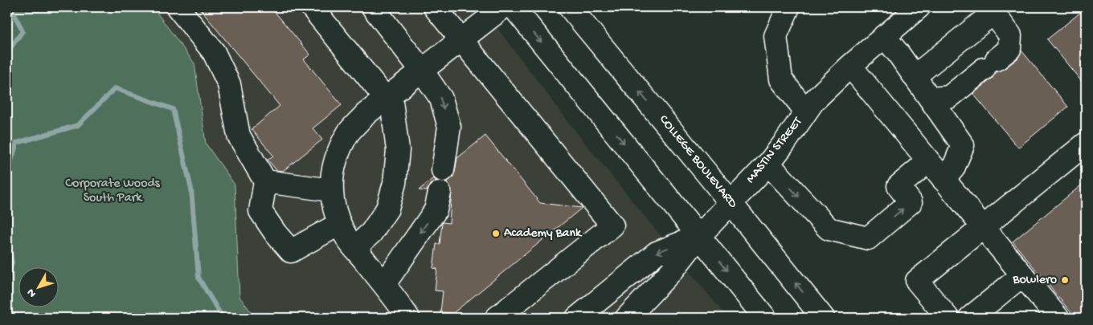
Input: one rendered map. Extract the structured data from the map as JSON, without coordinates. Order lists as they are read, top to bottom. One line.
{"streets":{"main road":["MASTIN STREET","COLLEGE BOULEVARD"]},"crossings":[["MASTIN STREET","COLLEGE BOULEVARD"]],"parks":["Corporate Woods South Park"],"places":["Academy Bank","Bowlero"],"north":"bottom left"}
